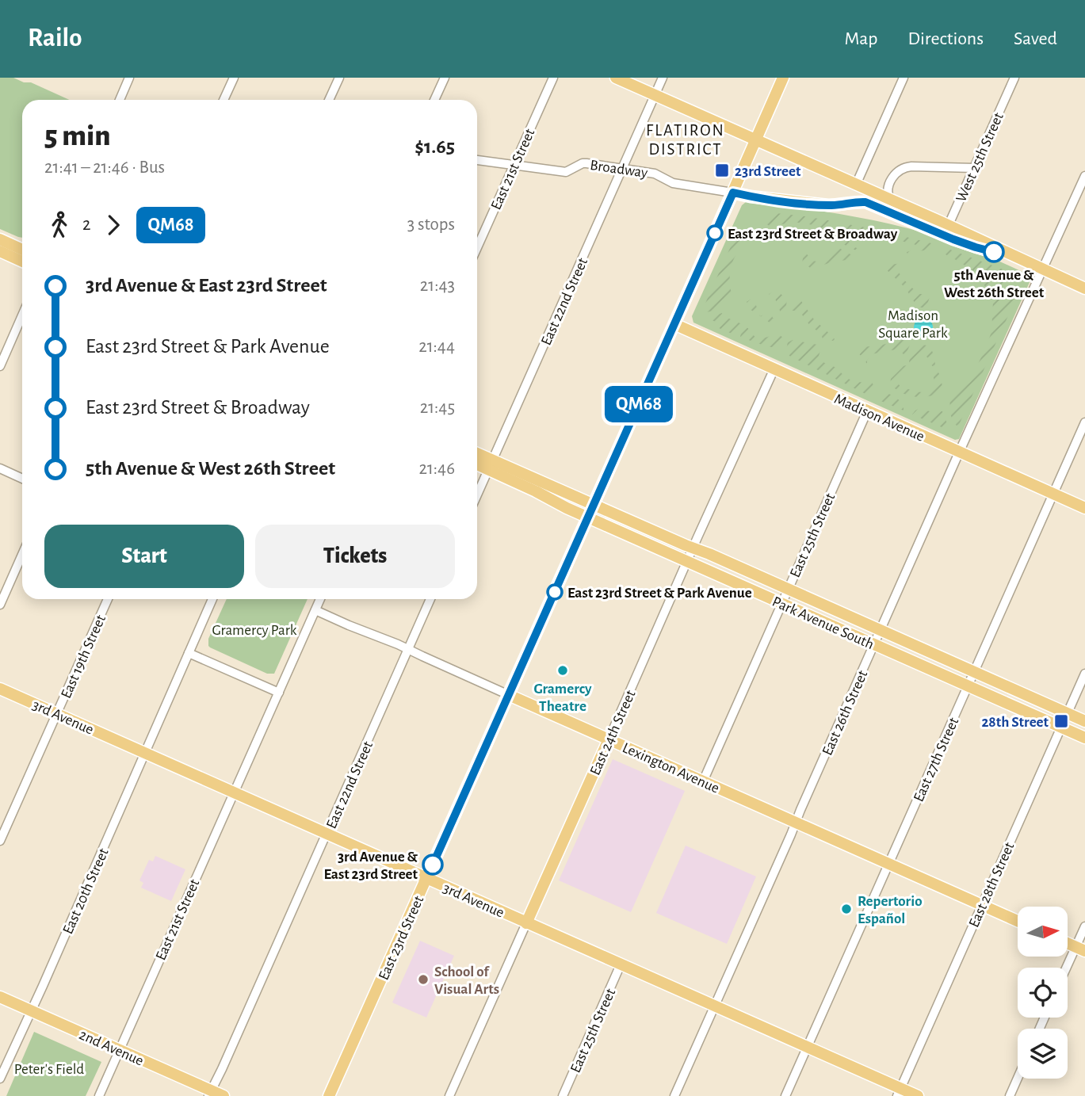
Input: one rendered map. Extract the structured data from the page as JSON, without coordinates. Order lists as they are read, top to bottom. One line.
{"streets":{"main road":["Madison Avenue","Park Avenue South","3rd Avenue","East 24th Street","Lexington Avenue","East 23rd Street","2nd Avenue"],"street":["West 25th Street","Broadway","East 21st Street","East 22nd Street","East 25th Street","East 19th Street","East 26th Street","East 27th Street","East 28th Street","East 20th Street"]},"crossings":[["Broadway","East 21st Street"],["Broadway","East 22nd Street"],["Broadway","East 23rd Street"],["East 21st Street","3rd Avenue"],["East 21st Street","Lexington Avenue"],["East 21st Street","2nd Avenue"],["East 22nd Street","Park Avenue South"],["East 22nd Street","3rd Avenue"],["East 22nd Street","Lexington Avenue"],["East 22nd Street","2nd Avenue"],["Madison Avenue","East 25th Street"],["Madison Avenue","East 26th Street"],["Madison Avenue","East 24th Street"],["Madison Avenue","East 27th Street"],["Madison Avenue","East 23rd Street"],["East 25th Street","Park Avenue South"],["East 25th Street","3rd Avenue"],["East 25th Street","Lexington Avenue"],["Park Avenue South","East 26th Street"],["Park Avenue South","East 24th Street"],["Park Avenue South","East 27th Street"],["Park Avenue South","East 28th Street"],["Park Avenue South","East 23rd Street"],["East 19th Street","3rd Avenue"],["East 26th Street","3rd Avenue"],["East 26th Street","Lexington Avenue"],["3rd Avenue","East 24th Street"],["3rd Avenue","East 27th Street"],["3rd Avenue","East 28th Street"],["3rd Avenue","East 20th Street"],["3rd Avenue","East 23rd Street"],["East 24th Street","Lexington Avenue"],["East 27th Street","Lexington Avenue"],["Lexington Avenue","East 28th Street"],["Lexington Avenue","East 23rd Street"],["East 20th Street","2nd Avenue"]],"districts":["FLATIRON DISTRICT"],"parks":["Madison Square Park","Gramercy Park","Peter's Field"],"places":{"transit":["23rd Street","28th Street"],"other":["East 23rd Street & Broadway","5th Avenue & West 26th Street","East 23rd Street & Park Avenue","Gramercy Theatre","3rd Avenue & East 23rd Street","Repertorio Español","School of Visual Arts"]},"lines":["bus line QM68"],"north":"right","page":{"header":"Railo","nav":["Map","Directions","Saved"],"on_map":"QM68","heading":["5 min","21:41 – 21:46 · Bus","$1.65"],"legs":["2","QM68","3 stops"],"list":[{"name":"3rd Avenue & East 23rd Street","value":"21:43"},{"name":"East 23rd Street & Park Avenue","value":"21:44"},{"name":"East 23rd Street & Broadway","value":"21:45"},{"name":"5th Avenue & West 26th Street","value":"21:46"}],"buttons":["Start","Tickets"]}}
